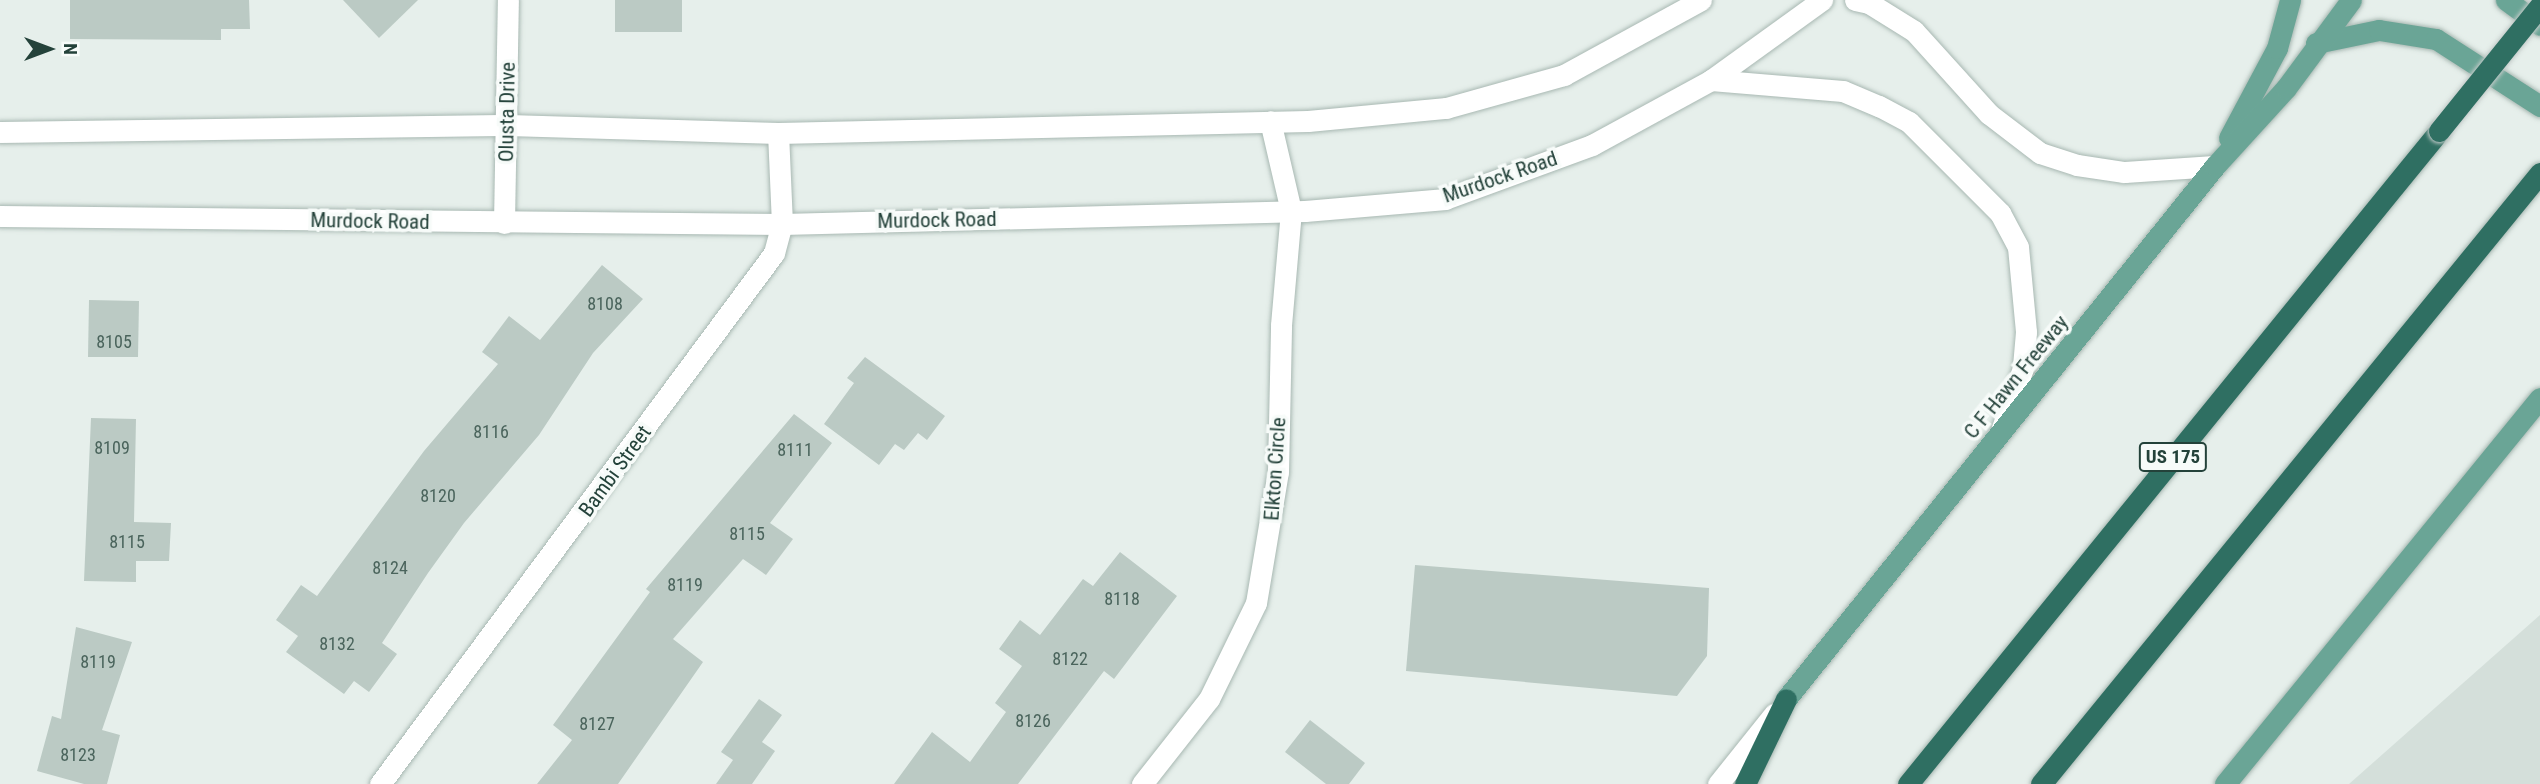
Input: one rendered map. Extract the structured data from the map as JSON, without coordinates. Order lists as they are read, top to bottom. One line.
{"streets":{"highway":["US 175"],"main road":["Olusta Drive","Murdock Road","C F Hawn Freeway","Elkton Circle","Bambi Street"]},"crossings":[["Olusta Drive","Murdock Road"],["Murdock Road","Elkton Circle"],["Murdock Road","Bambi Street"]],"house_numbers":["8108","8105","8116","8109","8111","8120","8115","8115","8124","8119","8118","8132","8122","8119","8126","8127","8123"],"north":"right"}
